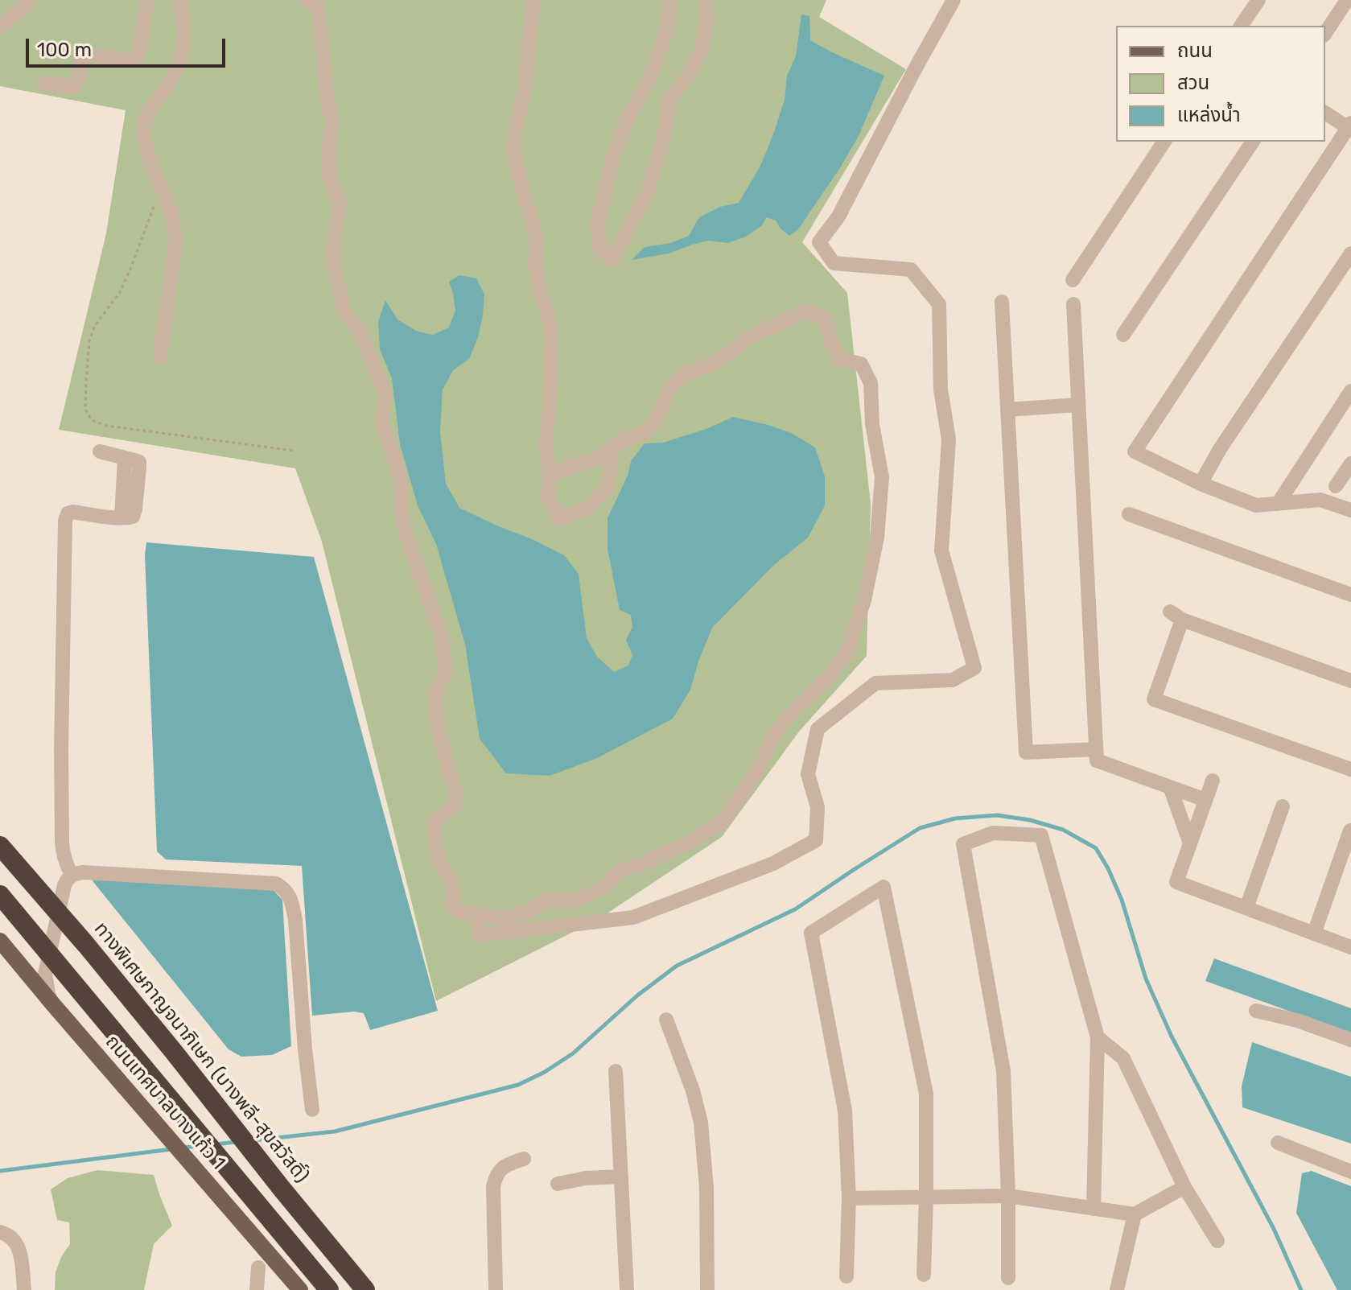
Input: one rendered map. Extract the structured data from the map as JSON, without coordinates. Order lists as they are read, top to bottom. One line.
{"streets":{"highway":["ทางพิเศษกาญจนาภิเษก (บางพลี-สุขสวัสดิ์)"],"main road":["ถนนเทศบาลบางแก้ว 1"]},"legend":["ถนน","สวน","แหล่งน้ำ"],"scale_bar":"100 m"}
